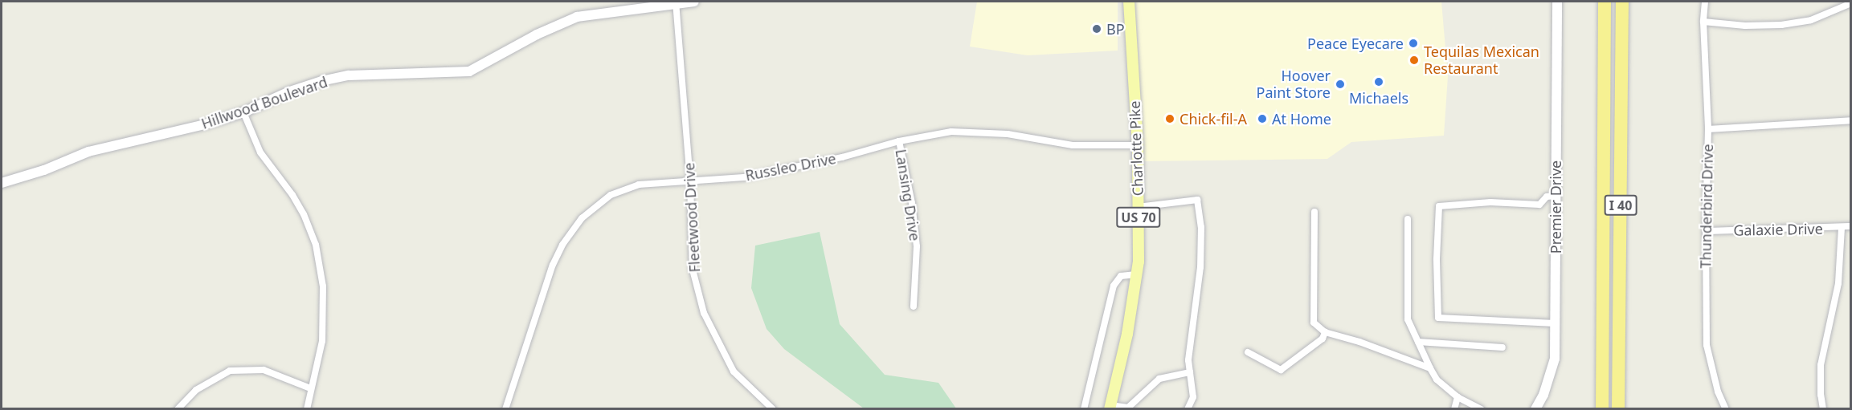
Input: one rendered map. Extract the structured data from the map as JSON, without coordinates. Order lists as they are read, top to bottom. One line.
{"streets":{"highway":["I 40"],"main road":["Charlotte Pike","US 70"],"street":["Hillwood Boulevard","Russleo Drive","Lansing Drive","Thunderbird Drive","Premier Drive","Fleetwood Drive","Galaxie Drive"]},"crossings":[["Hillwood Boulevard","Fleetwood Drive"],["Charlotte Pike","Russleo Drive"],["Russleo Drive","Lansing Drive"],["Russleo Drive","Fleetwood Drive"],["Thunderbird Drive","Galaxie Drive"]],"places":["BP","Peace Eyecare","Tequilas Mexican Restaurant","Michaels","Hoover Paint Store","Chick-fil-A","At Home"]}
